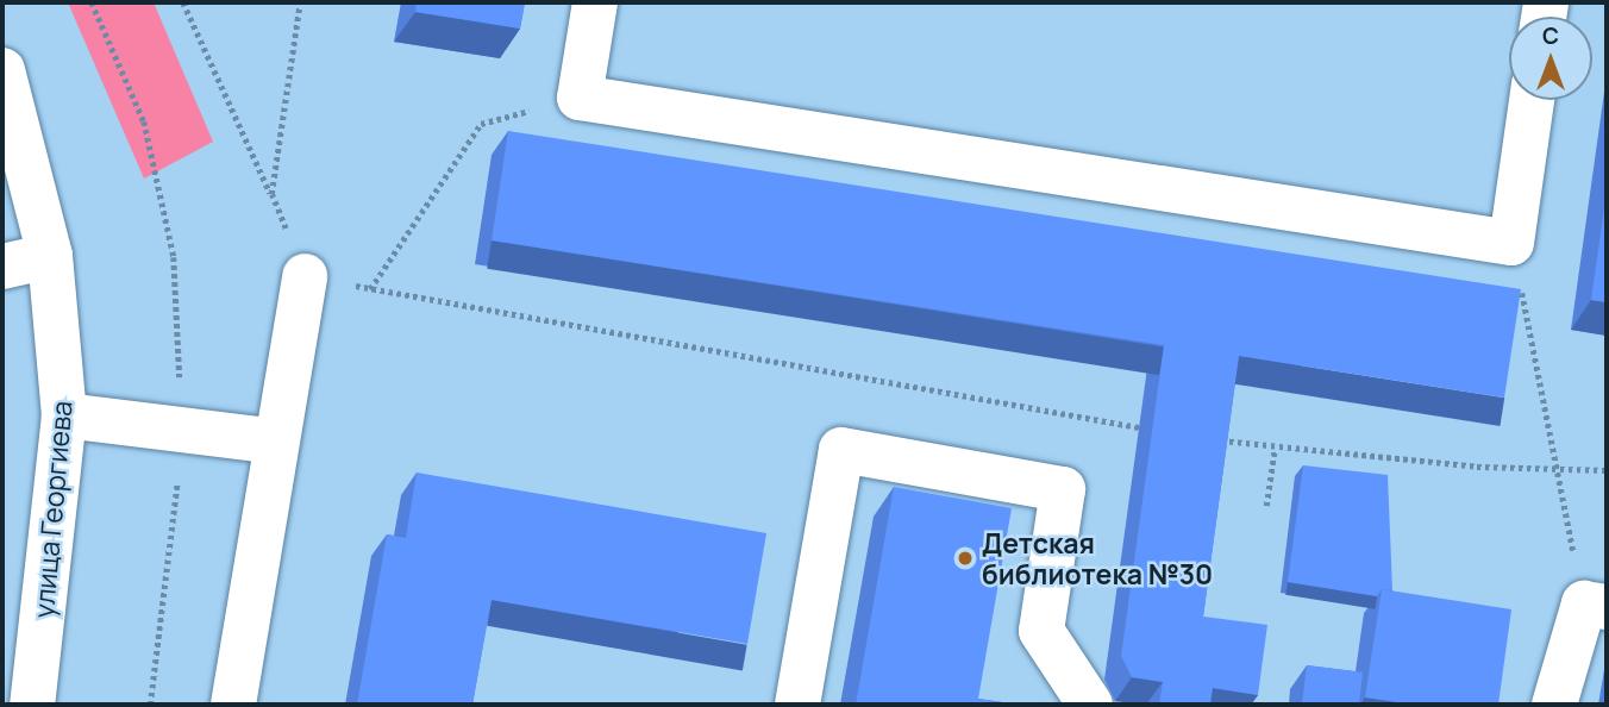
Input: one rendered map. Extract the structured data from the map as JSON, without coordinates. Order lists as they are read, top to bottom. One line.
{"streets":{"street":["улица Георгиева"]},"places":["Детская библиотека №30"],"north":"top"}
